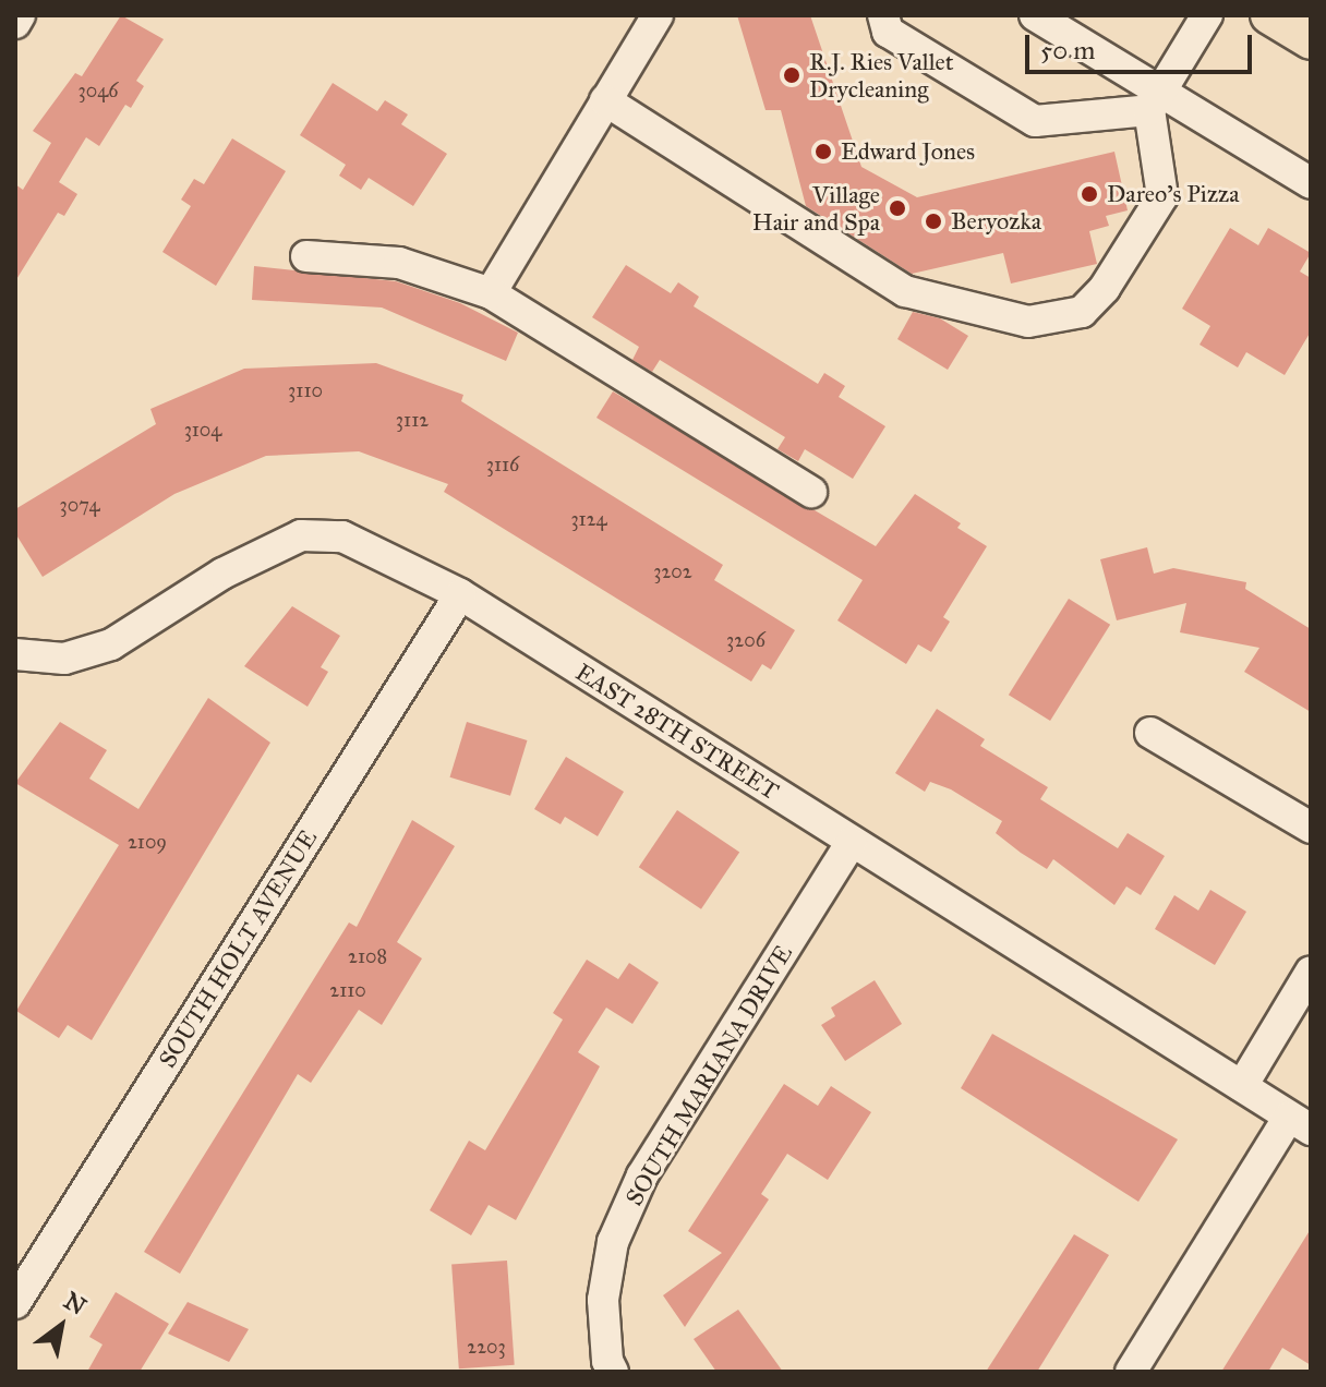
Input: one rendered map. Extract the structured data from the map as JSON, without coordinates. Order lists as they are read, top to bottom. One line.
{"streets":{"street":["EAST 28TH STREET","SOUTH HOLT AVENUE","SOUTH MARIANA DRIVE"]},"crossings":[["EAST 28TH STREET","SOUTH HOLT AVENUE"],["EAST 28TH STREET","SOUTH MARIANA DRIVE"]],"places":["R.J. Ries Vallet Drycleaning","Edward Jones","Dareo's Pizza","Village Hair and Spa","Beryozka"],"house_numbers":["3046","3110","3112","3104","3116","3074","3124","3202","3206","2109","2108","2110","2203"],"scale_bar":"50 m","north":"top right"}
